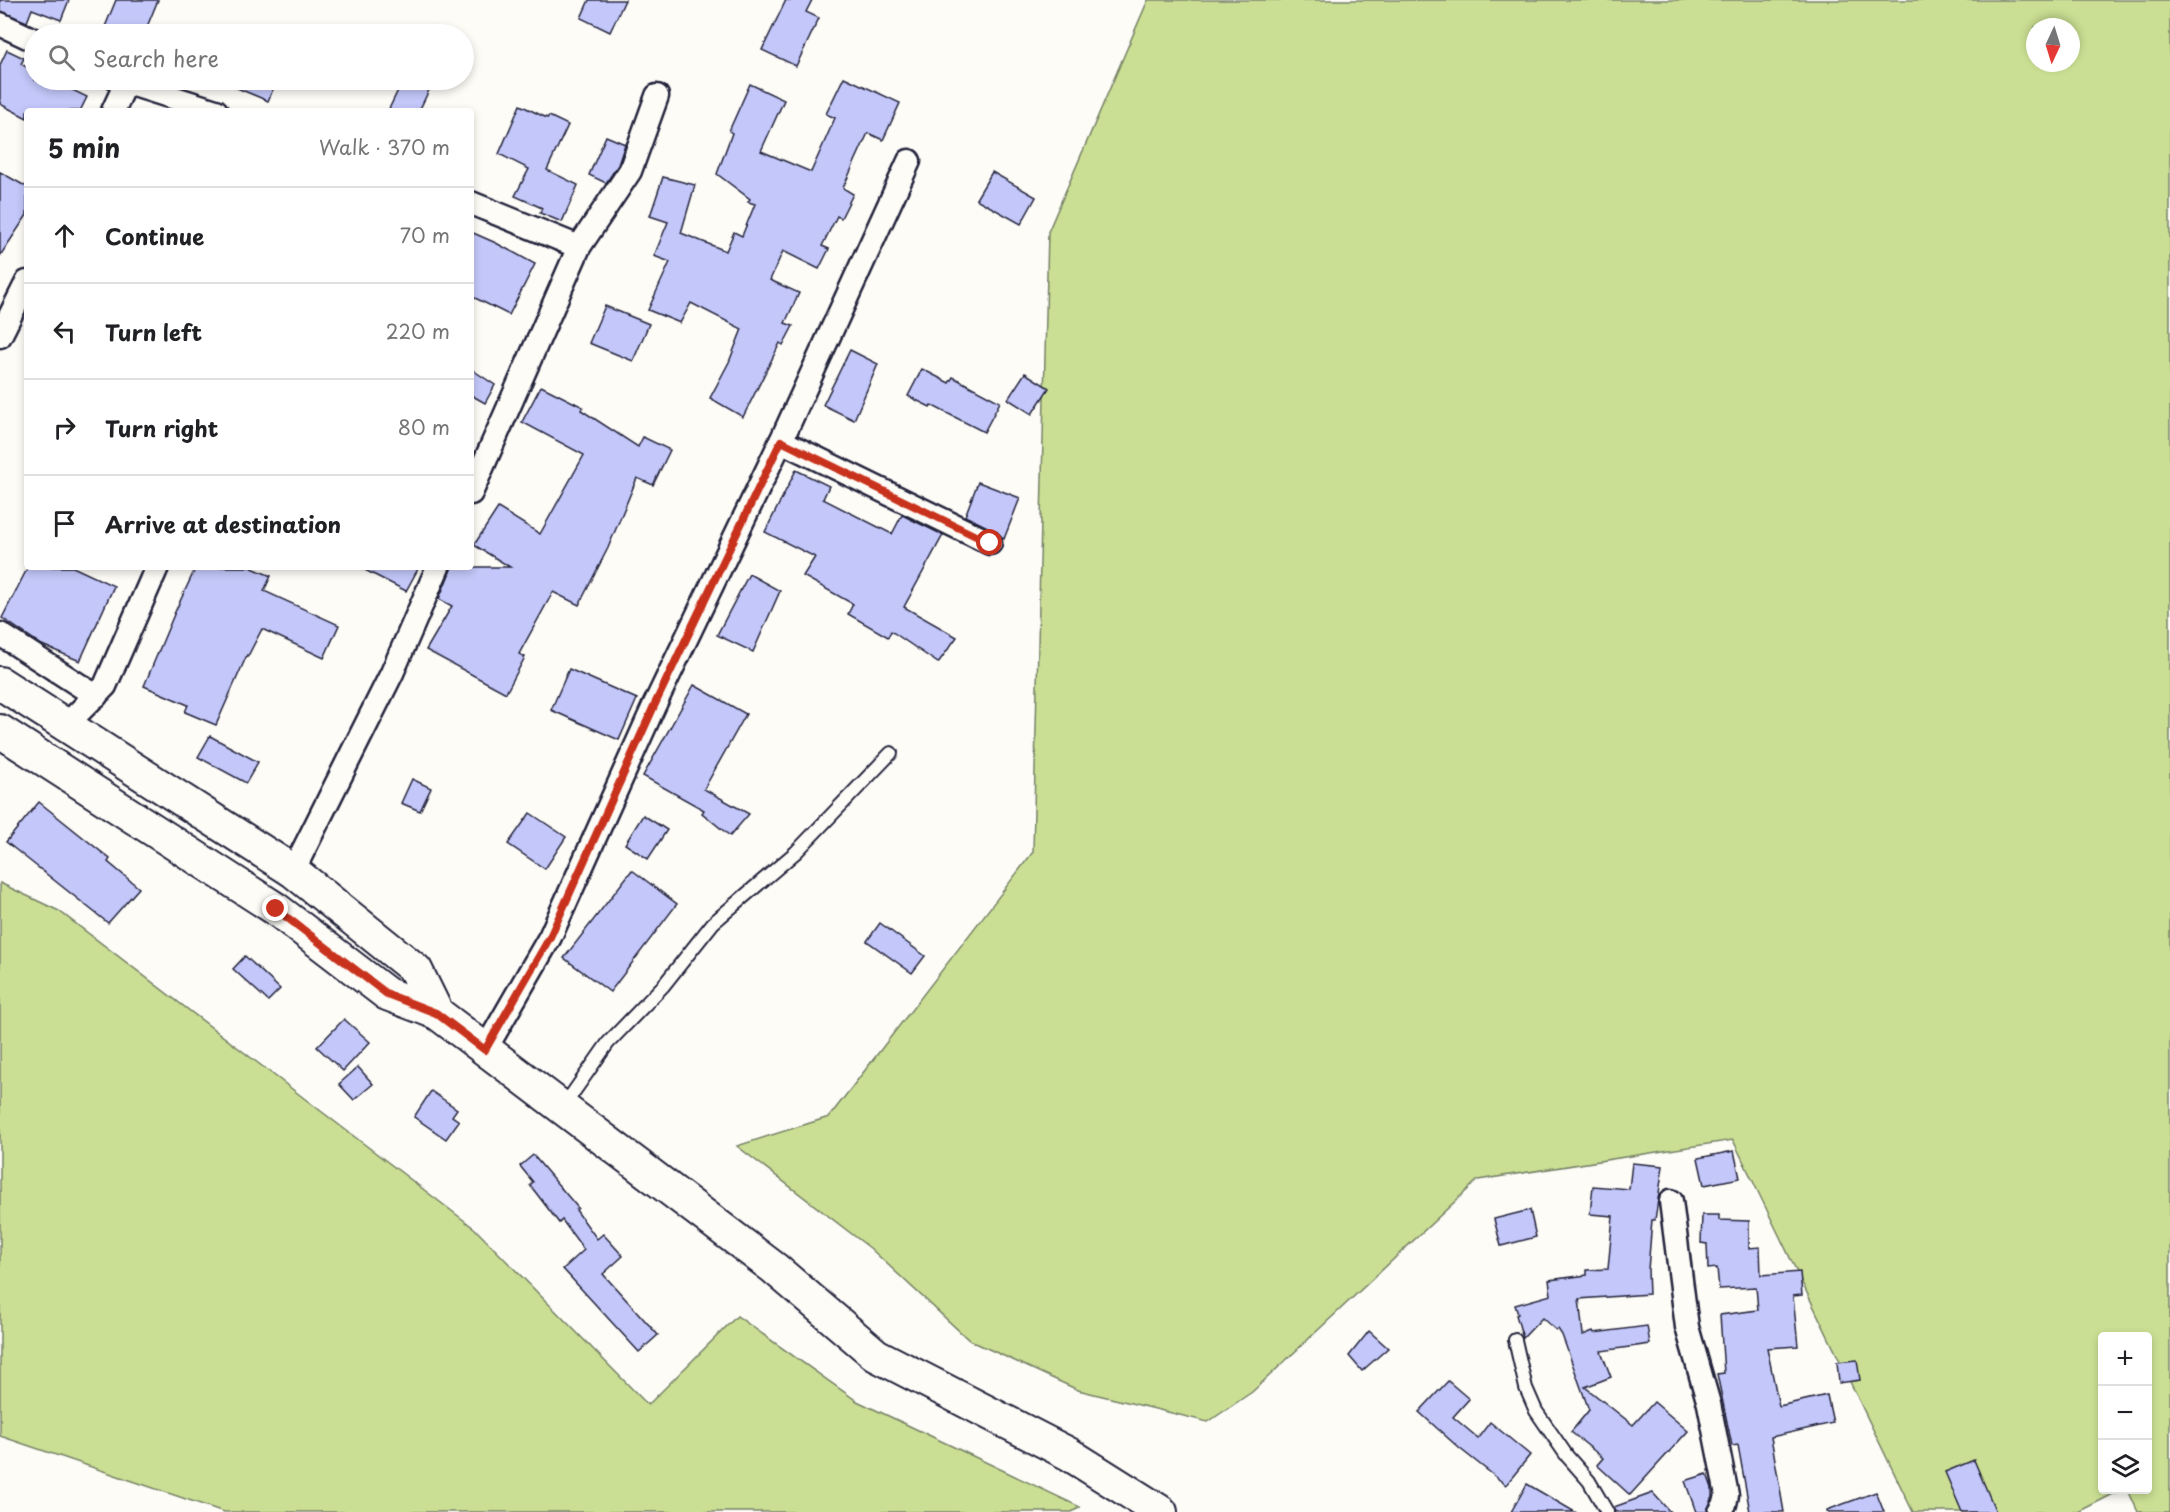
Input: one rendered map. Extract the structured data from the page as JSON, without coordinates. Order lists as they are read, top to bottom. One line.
{"north":"bottom","page":{"search":"Search here","heading":["5 min","Walk · 370 m"],"list":[["Continue","70 m"],["Turn left","220 m"],["Turn right","80 m"],"Arrive at destination"],"map_buttons":["+","−"]}}
